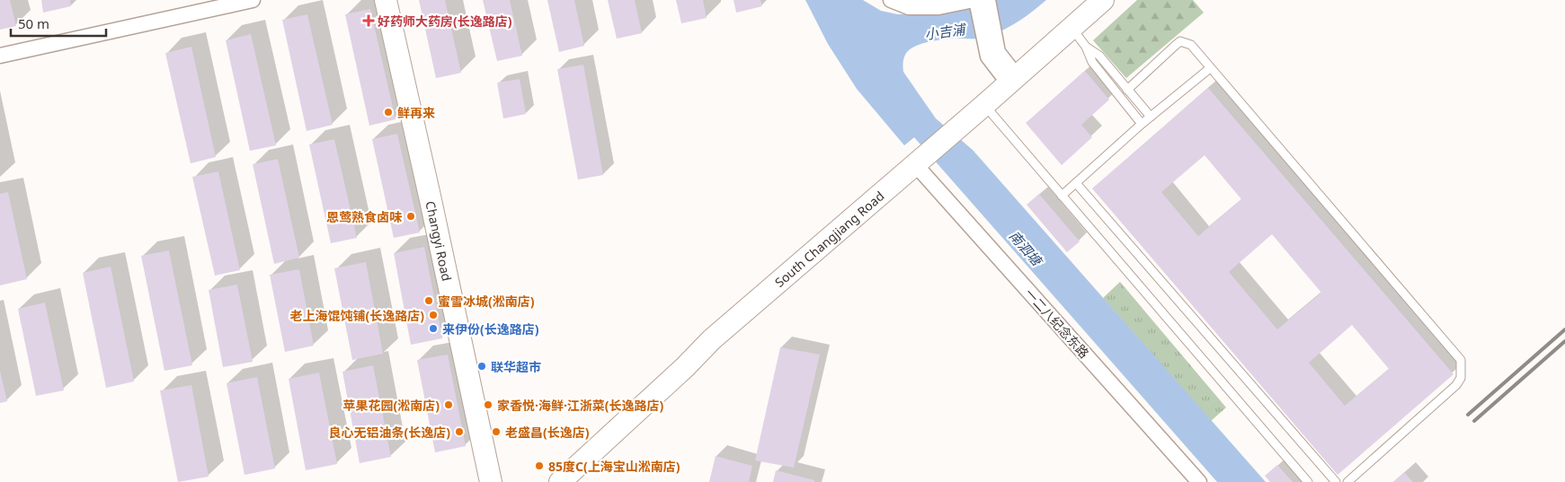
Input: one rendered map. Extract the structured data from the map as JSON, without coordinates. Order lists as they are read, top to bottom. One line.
{"streets":{"main road":["South Changjiang Road","Changyi Road"],"street":["一二八纪念东路"]},"crossings":[["South Changjiang Road","一二八纪念东路"]],"water":["小吉浦","南泗塘"],"places":{"health":["好药师大药房(长逸路店)"],"other":["鲜再来","恩莺熟食卤味","蜜雪冰城(淞南店)","老上海馄饨铺(长逸路店)","来伊份(长逸路店)","联华超市","苹果花园(淞南店)","家香悦·海鲜·江浙菜(长逸路店)","良心无铝油条(长逸店)","老盛昌(长逸店)","85度C(上海宝山淞南店)"]},"scale_bar":"50 m"}
